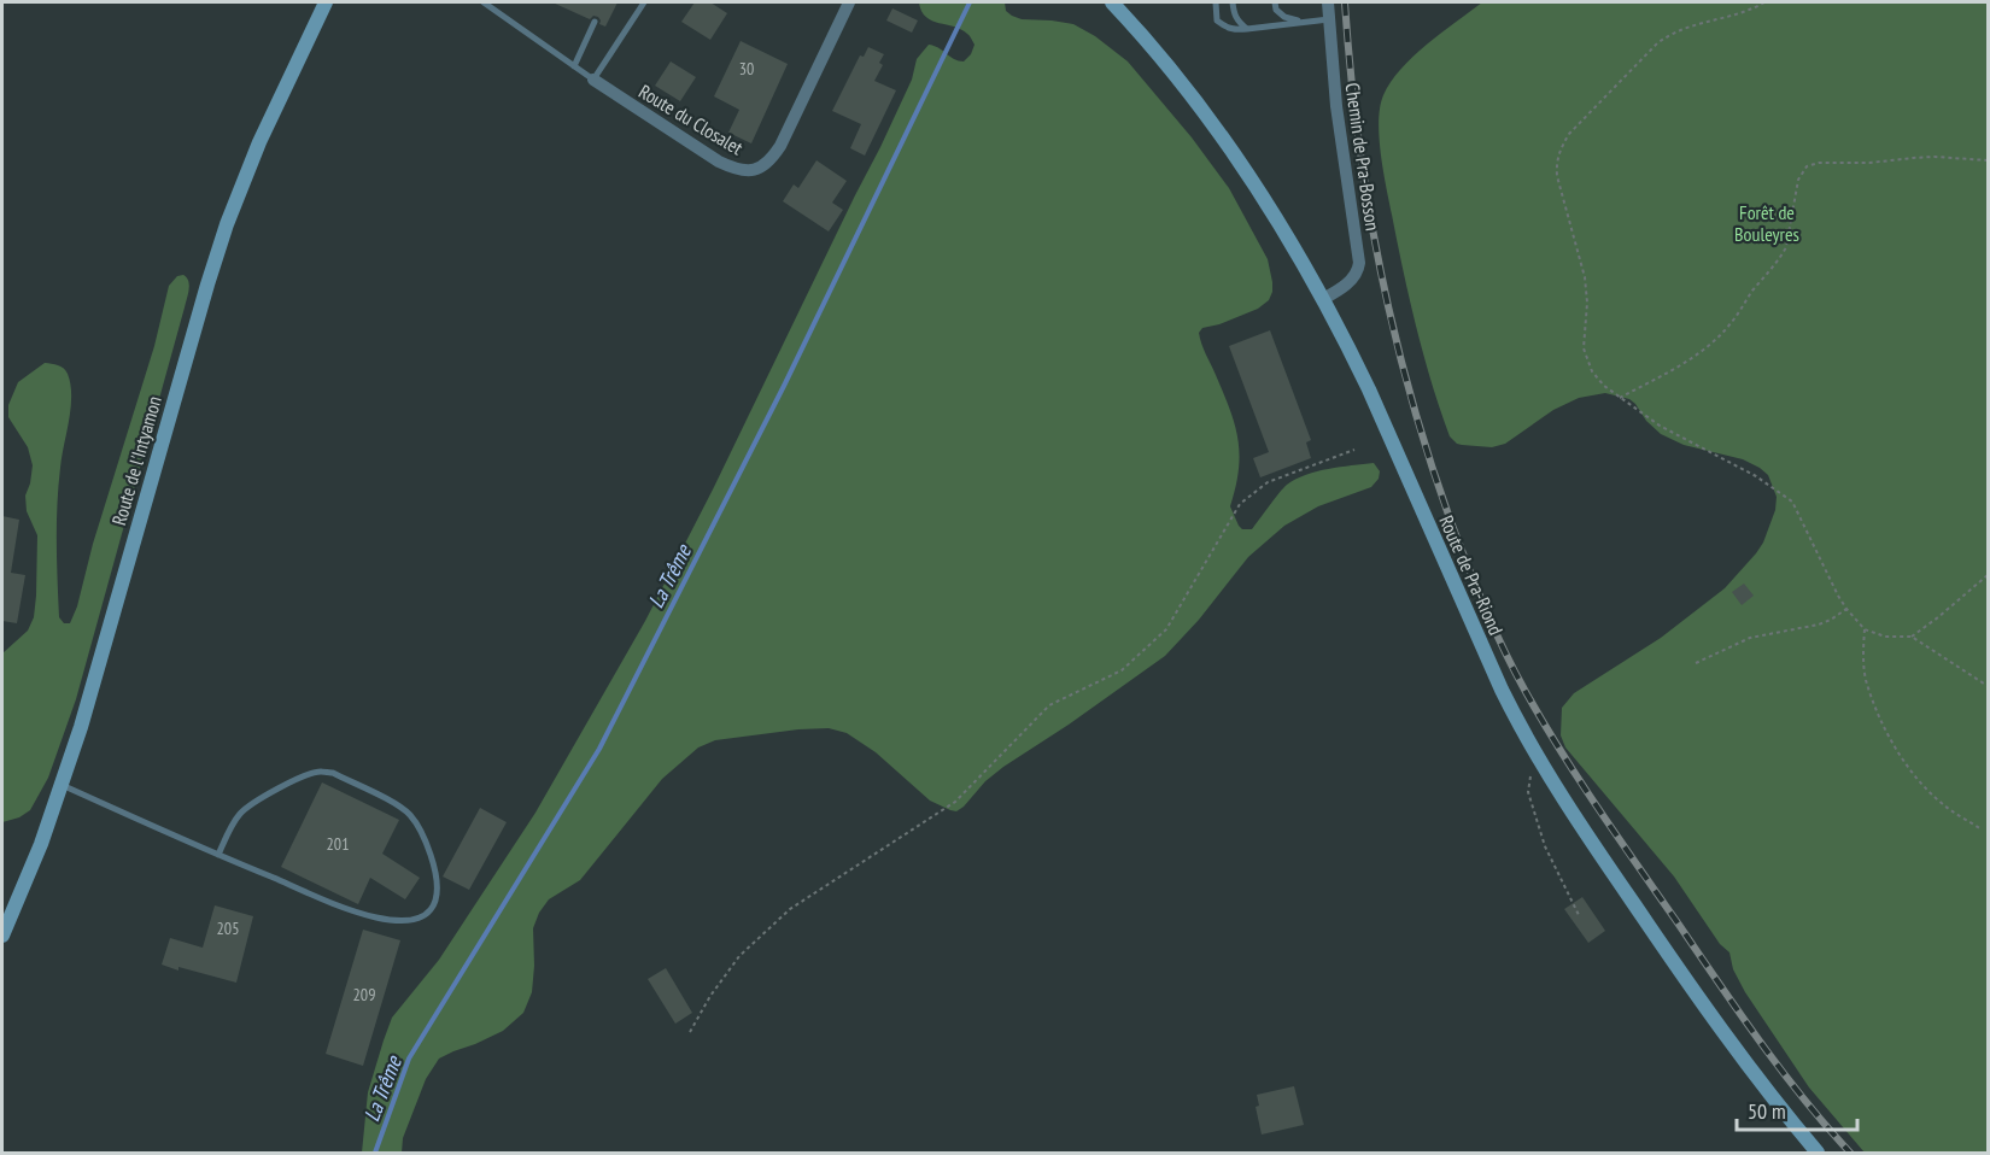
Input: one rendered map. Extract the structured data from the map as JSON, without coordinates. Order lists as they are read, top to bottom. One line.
{"streets":{"main road":["Route de l'Intyamon","Route de Pra-Riond"],"street":["Route du Closalet","Chemin de Pra-Bosson"]},"crossings":[["Chemin de Pra-Bosson","Route de Pra-Riond"]],"water":["La Trême"],"parks":["Forêt de Bouleyres"],"house_numbers":["30","201","205","209"],"scale_bar":"50 m"}
